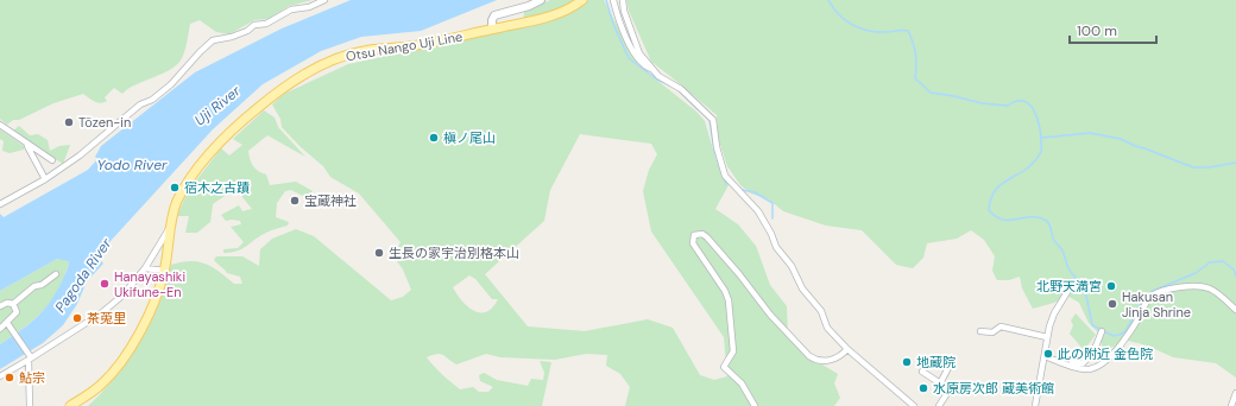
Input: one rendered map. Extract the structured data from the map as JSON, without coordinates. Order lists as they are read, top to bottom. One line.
{"streets":{"main road":["Otsu Nango Uji Line"]},"water":["Uji River","Yodo River","Pagoda River"],"places":["Tōzen-in","槇ノ尾山","宿木之古蹟","宝蔵神社","生長の家宇治別格本山","Hanayashiki Ukifune-En","北野天満宮","Hakusan Jinja Shrine","茶莵里","此の附近 金色院","地蔵院","鮎宗","水原房次郎 蔵美術館"],"scale_bar":"100 m"}
